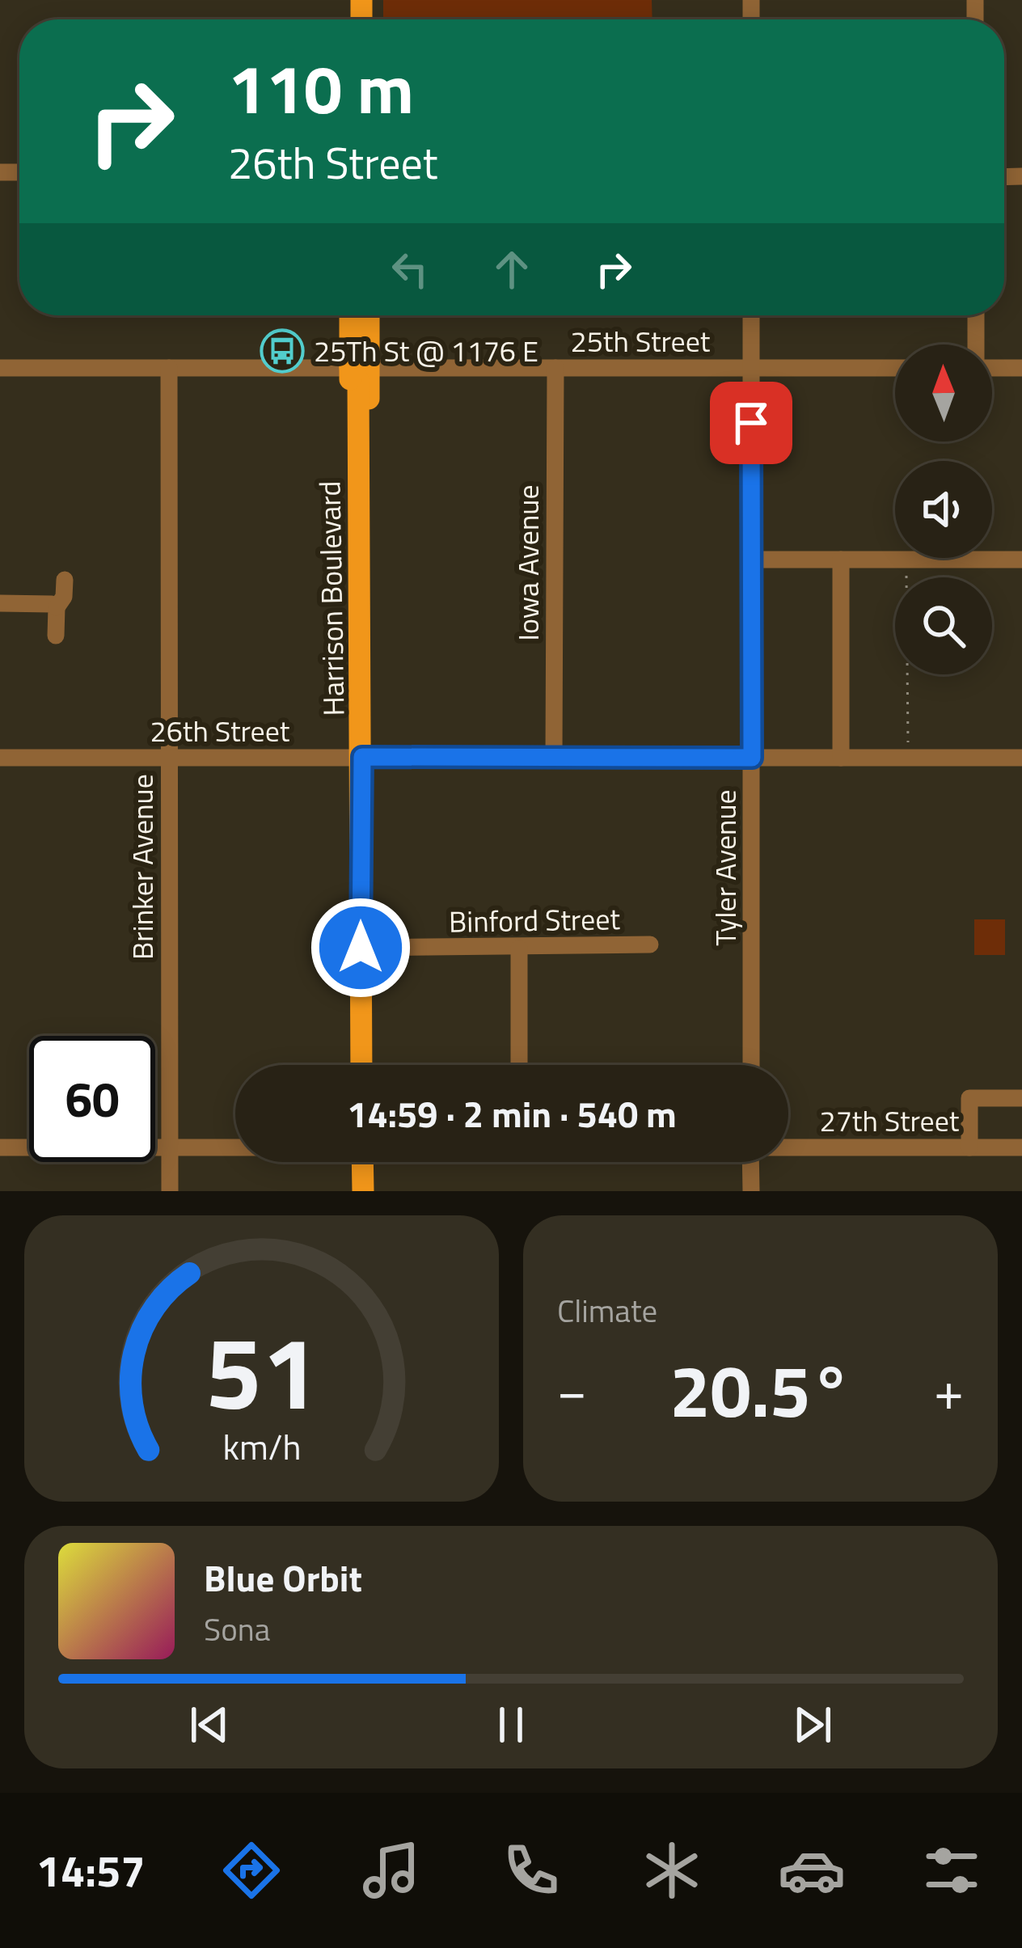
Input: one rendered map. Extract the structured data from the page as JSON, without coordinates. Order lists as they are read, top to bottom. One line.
{"streets":{"main road":["Harrison Boulevard"],"street":["25th Street","Iowa Avenue","26th Street","Brinker Avenue","Tyler Avenue","Binford Street","27th Street"]},"crossings":[["25th Street","Iowa Avenue"],["25th Street","Harrison Boulevard"],["25th Street","Brinker Avenue"],["25th Street","Tyler Avenue"],["Iowa Avenue","26th Street"],["Harrison Boulevard","26th Street"],["Harrison Boulevard","Binford Street"],["26th Street","Brinker Avenue"],["26th Street","Tyler Avenue"],["Brinker Avenue","27th Street"]],"places":{"bus stop":["25Th St @ 1176 E"]},"north":"top","page":{"turn":["110 m","26th Street"],"limit":"60","trip":"14:59 · 2 min · 540 m","tile":"Climate","heat":["−","20.5°","+"],"song":["Blue Orbit","Sona"],"tabs":"14:57","gauge":["51","km/h"]}}
